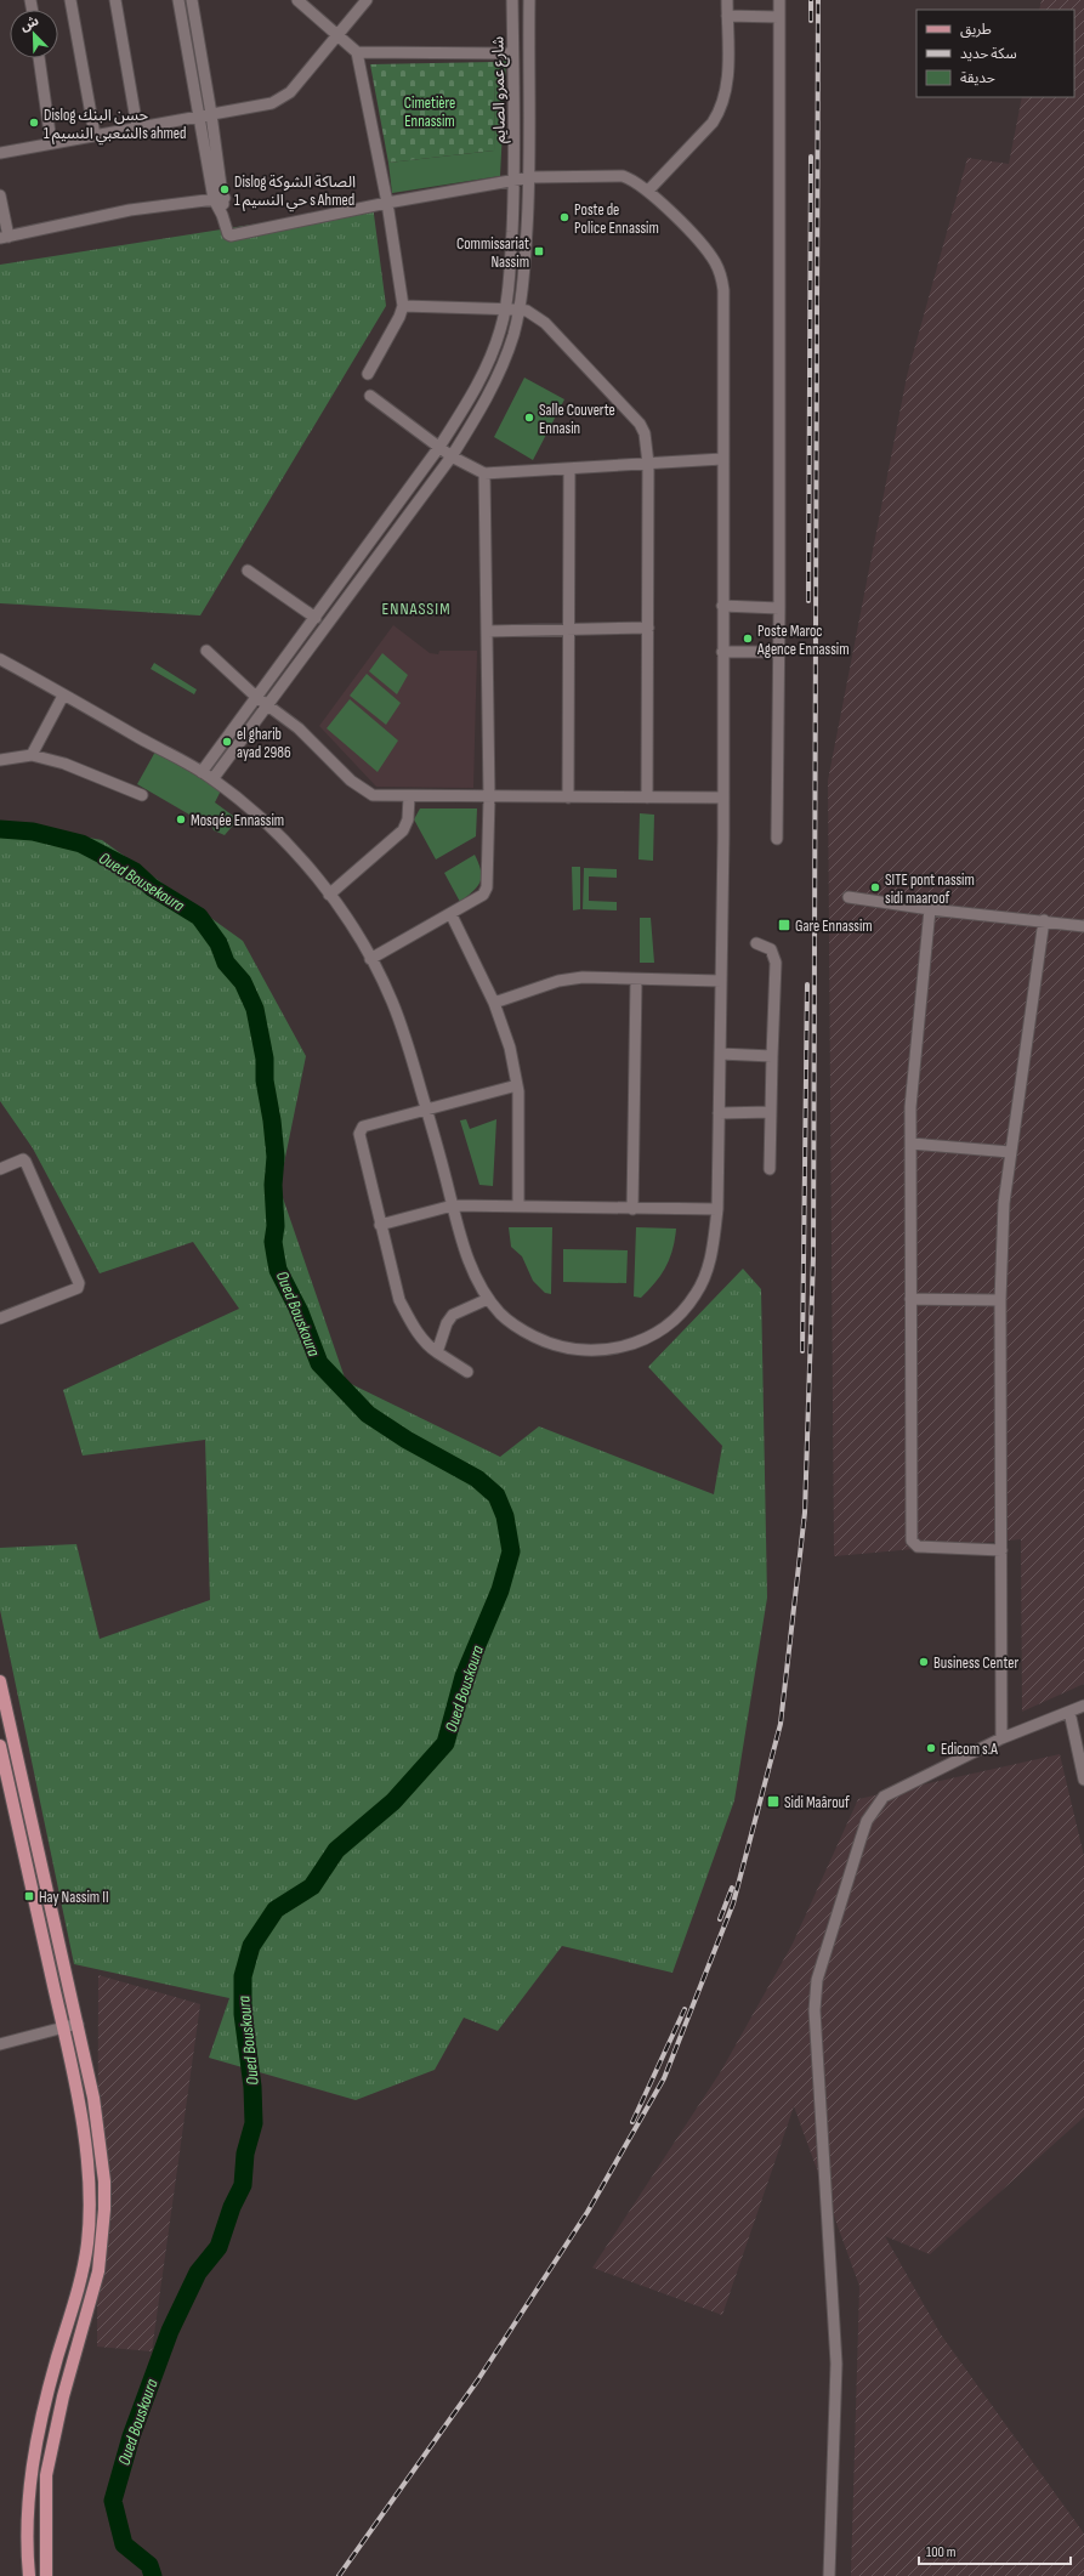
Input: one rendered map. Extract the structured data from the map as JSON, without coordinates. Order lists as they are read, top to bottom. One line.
{"streets":{"street":["شارع عمرو الصايم"]},"districts":["ENNASSIM"],"water":["Oued Bousekoura","Oued Bouskoura"],"parks":["Cimetière Ennassim"],"places":{"other":["Dislog حسن البنك الشعبي النسيم 1s ahmed","Dislog الصاكة الشوكة حي النسيم 1 s Ahmed","Poste de Police Ennassim","Salle Couverte Ennasin","Poste Maroc Agence Ennassim","el gharib ayad 2986","Mosqée Ennassim","SITE pont nassim sidi maaroof","Business Center","Edicom s.A"],"transit":["Commissariat Nassim","Gare Ennassim","Sidi Maârouf","Hay Nassim II"]},"legend":["طريق","سكة حديد","حديقة"],"scale_bar":"100 m","north":"top left"}
